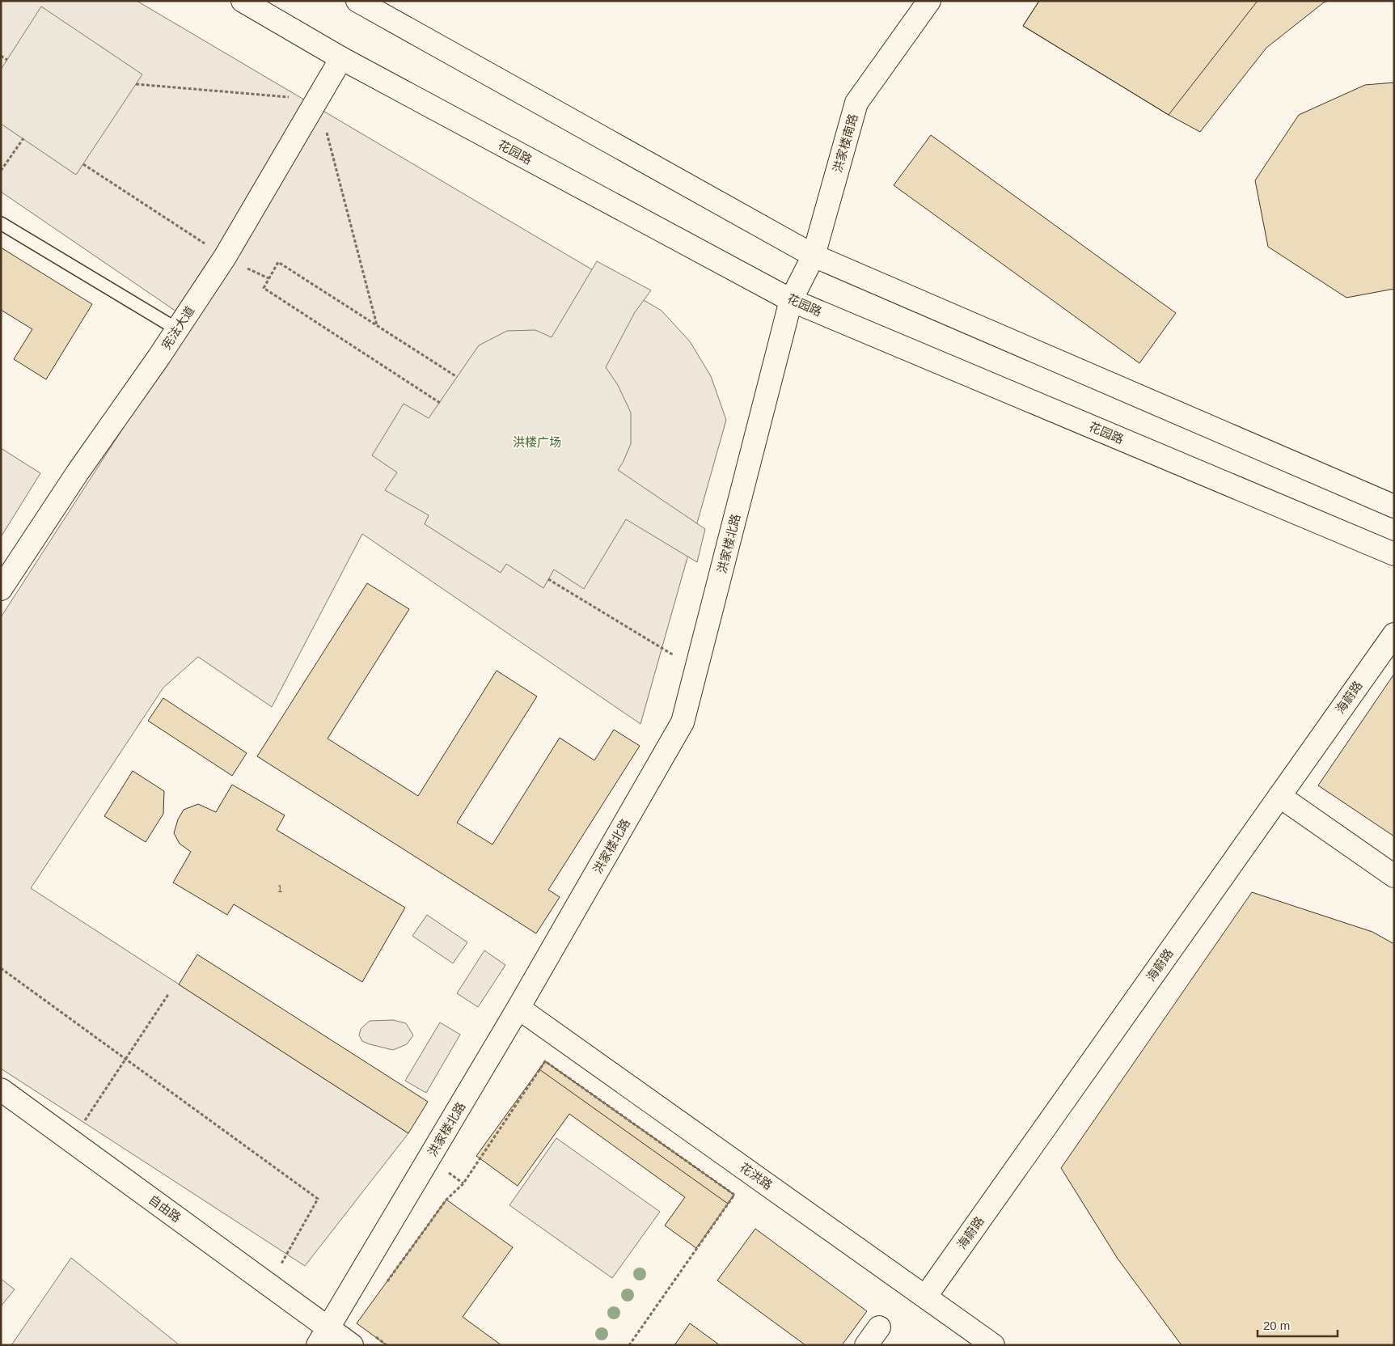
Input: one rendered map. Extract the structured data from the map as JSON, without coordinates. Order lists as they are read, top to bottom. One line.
{"streets":{"street":["洪家楼南路","花园路","宪法大道","洪家楼北路","海蔚路","花洪路","自由路"]},"crossings":[["洪家楼南路","花园路"],["洪家楼南路","洪家楼北路"],["花园路","宪法大道"],["花园路","洪家楼北路"],["洪家楼北路","花洪路"],["洪家楼北路","自由路"],["海蔚路","花洪路"]],"parks":["洪楼广场"],"house_numbers":["1"],"scale_bar":"20 m"}
